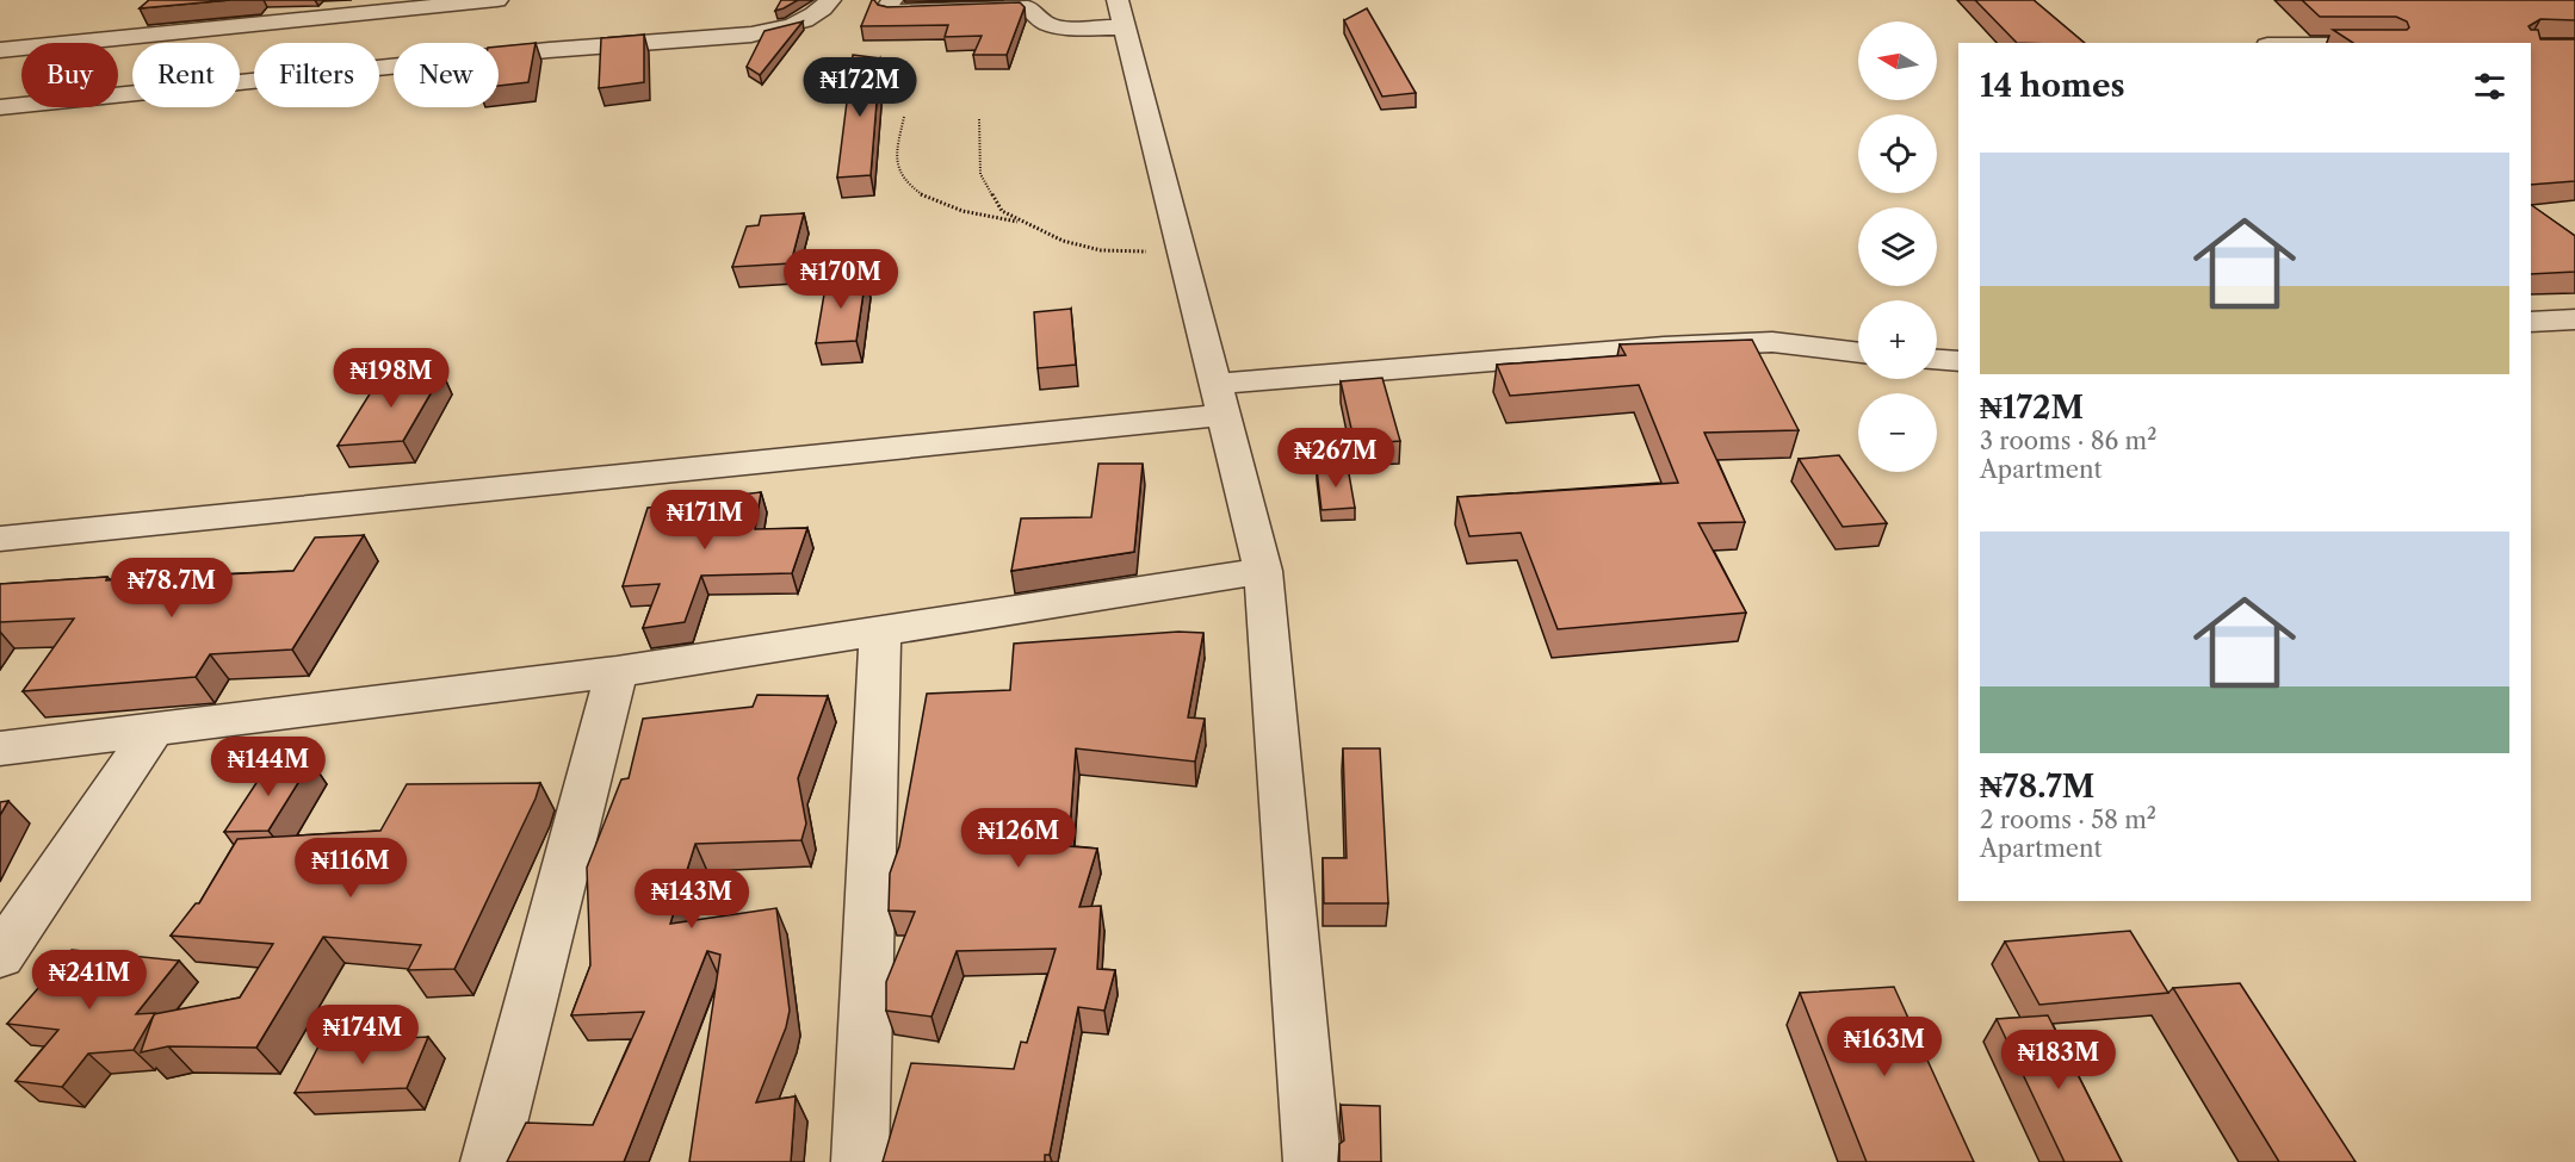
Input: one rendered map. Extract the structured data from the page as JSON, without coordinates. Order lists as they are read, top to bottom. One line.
{"north":"left","page":{"map_buttons":["+","−"],"chip":["Buy","Rent","Filters","New"],"heading":"14 homes","price":["₦172M","₦170M","₦198M","₦267M","₦171M","₦78.7M","₦144M","₦126M","₦116M","₦143M","₦241M","₦174M","₦163M","₦183M"],"list":[{"name":"₦172M","note":"3 rooms · 86 m² · Apartment"},{"name":"₦78.7M","note":"2 rooms · 58 m² · Apartment"}]}}
